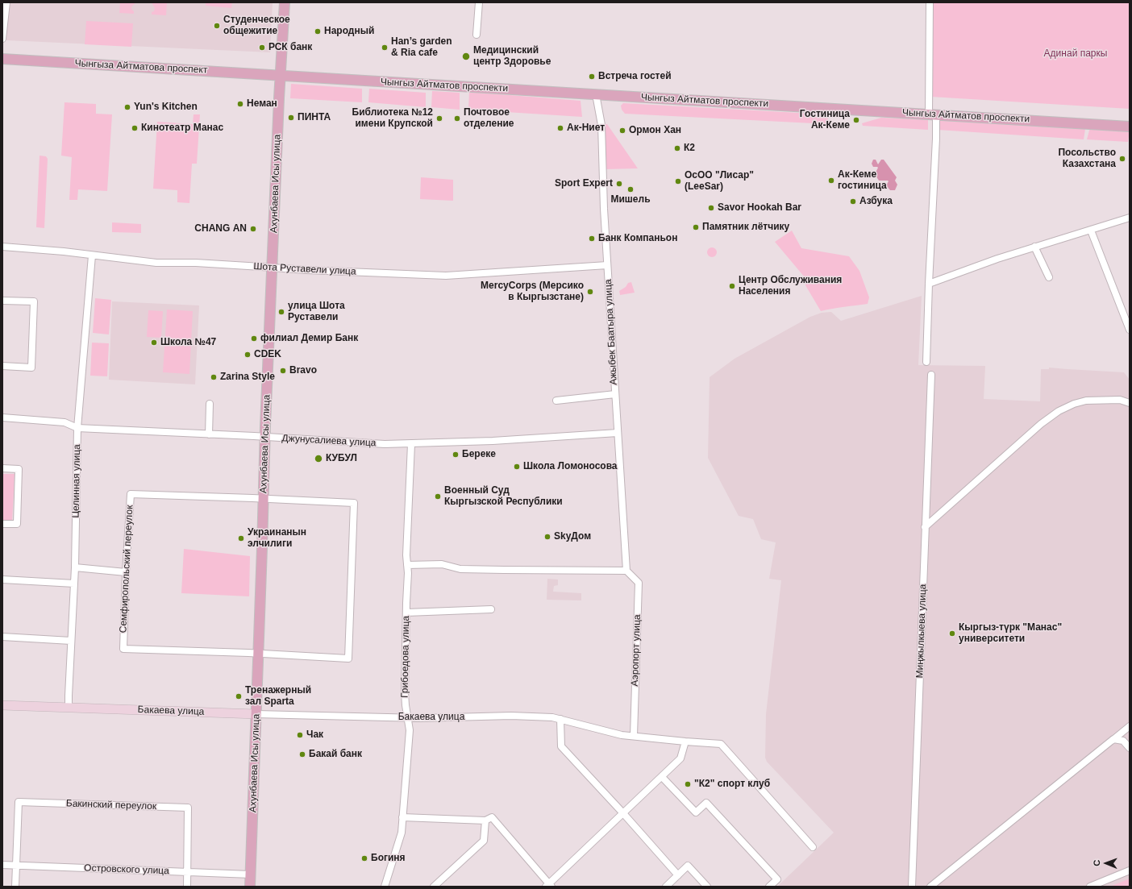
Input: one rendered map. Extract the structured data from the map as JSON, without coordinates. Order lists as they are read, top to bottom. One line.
{"streets":{"main road":["Чынгыза Айтматова проспект","Чынгыз Айтматов проспекти","Ахунбаева Исы улица","Бакаева улица"],"street":["Шота Руставели улица","Ажыбек Баатыра улица","Джунусалиева улица","Целинная улица","Семфиропольский переулок","Миңжылкыева улица","Аэропорт улица","Грибоедова улица","Бакинский переулок","Островского улица"]},"crossings":[["Чынгыза Айтматова проспект","Чынгыз Айтматов проспекти"],["Чынгыза Айтматова проспект","Ахунбаева Исы улица"],["Чынгыз Айтматов проспекти","Ахунбаева Исы улица"],["Чынгыз Айтматов проспекти","Ажыбек Баатыра улица"],["Ахунбаева Исы улица","Шота Руставели улица"],["Ахунбаева Исы улица","Джунусалиева улица"],["Ахунбаева Исы улица","Семфиропольский переулок"],["Ахунбаева Исы улица","Бакаева улица"],["Ахунбаева Исы улица","Островского улица"],["Шота Руставели улица","Ажыбек Баатыра улица"],["Шота Руставели улица","Целинная улица"],["Ажыбек Баатыра улица","Джунусалиева улица"],["Ажыбек Баатыра улица","Аэропорт улица"],["Джунусалиева улица","Целинная улица"],["Джунусалиева улица","Грибоедова улица"],["Целинная улица","Бакаева улица"],["Аэропорт улица","Бакаева улица"],["Грибоедова улица","Бакаева улица"],["Бакинский переулок","Островского улица"]],"parks":["Адинай паркы"],"places":["Студенческое общежитие","Народный","РСК банк","Han’s garden & Ria cafe","Медицинский центр Здоровье","Встреча гостей","Неман","Yun's Kitchen","ПИНТА","Библиотека №12 имени Крупской","Почтовое отделение","Гостиница Ак-Кеме","Кинотеатр Манас","Ак-Ниет","Ормон Хан","К2","Посольство Казахстана","Ак-Кеме гостиница","ОсОО \"Лисар\" (LeeSar)","Sport Expert","Мишель","Азбука","Savor Hookah Bar","Памятник лётчику","CHANG AN","Банк Компаньон","Центр Обслуживания Населения","MercyCorps (Мерсико в Кыргызстане)","улица Шота Руставели","филиал Демир Банк","Школа №47","CDEK","Bravo","Zarina Style","Береке","КУБУЛ","Школа Ломоносова","Военный Суд Кыргызской Республики","SkyДом","Украинанын элчилиги","Кыргыз-түрк \"Манас\" университети","Тренажерный зал Sparta","Чак","Бакай банк","\"К2\" спорт клуб","Богиня"],"north":"left"}
